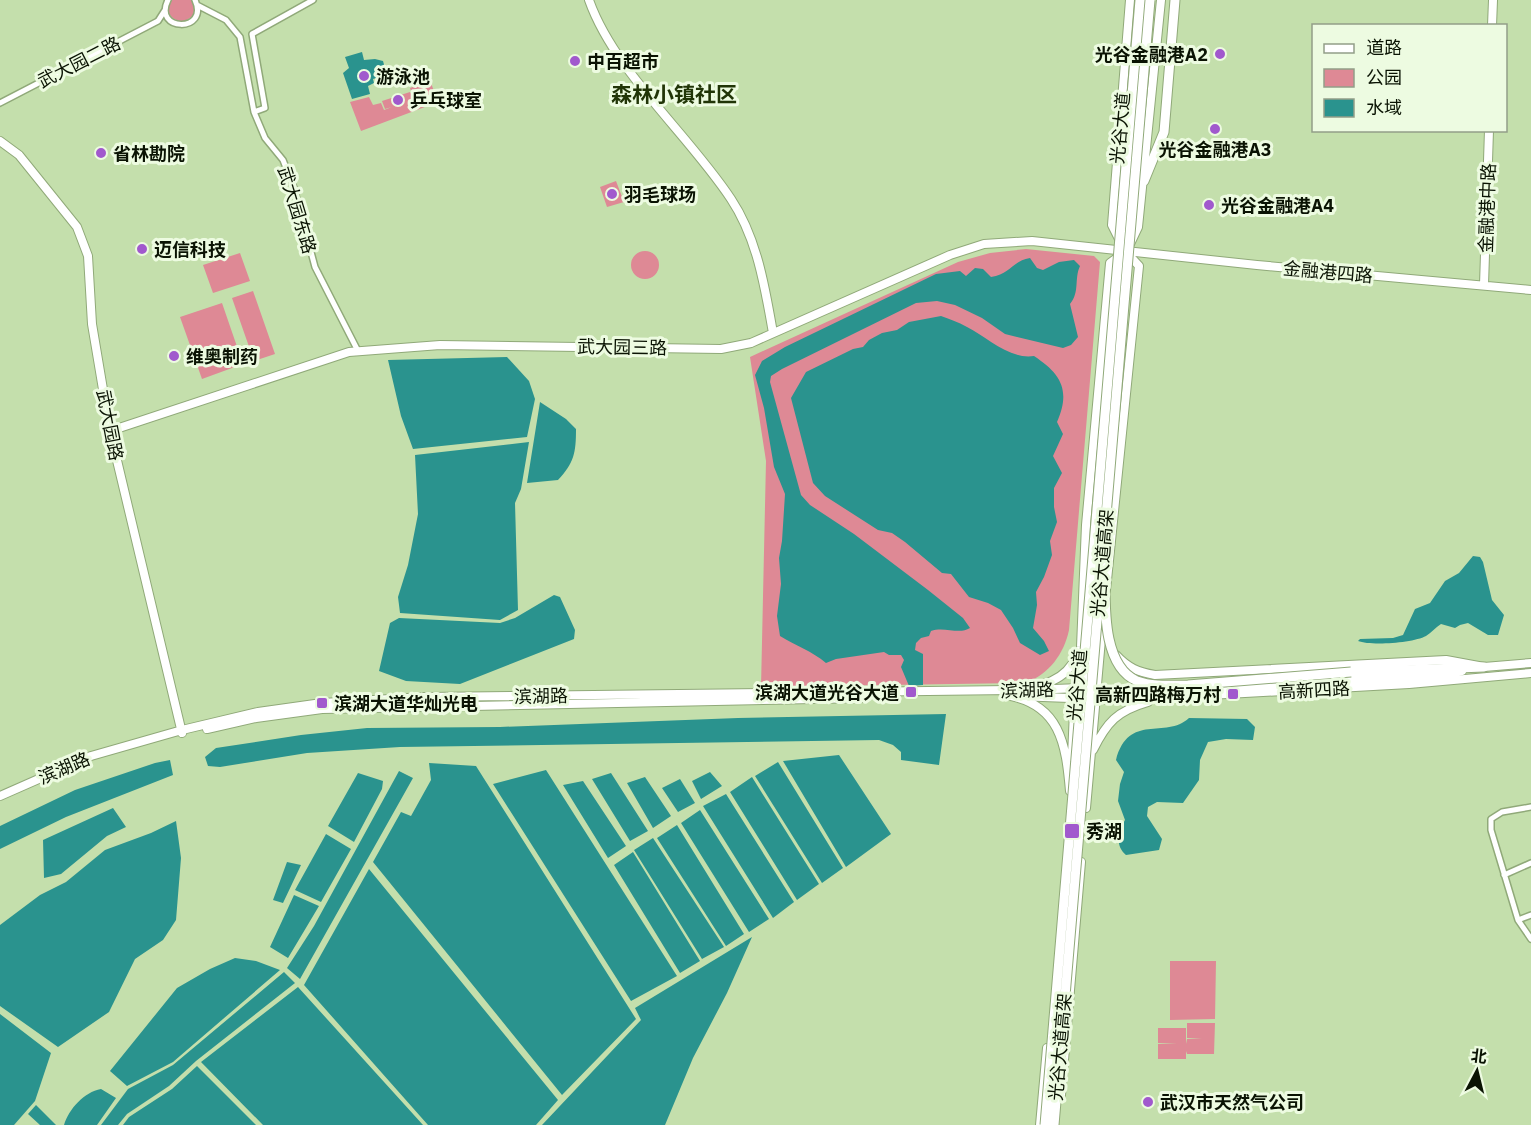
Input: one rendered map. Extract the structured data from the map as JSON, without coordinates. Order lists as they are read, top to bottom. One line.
{"streets":{"highway":["光谷大道高架"],"main road":["光谷大道","高新四路"],"street":["武大园二路","金融港中路","武大园东路","金融港四路","武大园三路","武大园路","滨湖路"]},"crossings":[["光谷大道","金融港四路"],["光谷大道","武大园三路"],["光谷大道","滨湖路"],["光谷大道","高新四路"],["金融港中路","金融港四路"],["武大园东路","武大园三路"],["金融港四路","武大园三路"],["武大园三路","武大园路"],["武大园路","滨湖路"],["滨湖路","高新四路"]],"districts":["森林小镇社区"],"places":{"other":["光谷金融港A2","中百超市","游泳池","乒乓球室","光谷金融港A3","省林勘院","羽毛球场","光谷金融港A4","迈信科技","维奥制药","武汉市天然气公司"],"transit":["滨湖大道光谷大道","高新四路梅万村","滨湖大道华灿光电","秀湖"]},"legend":["道路","公园","水域"],"north":"top"}
